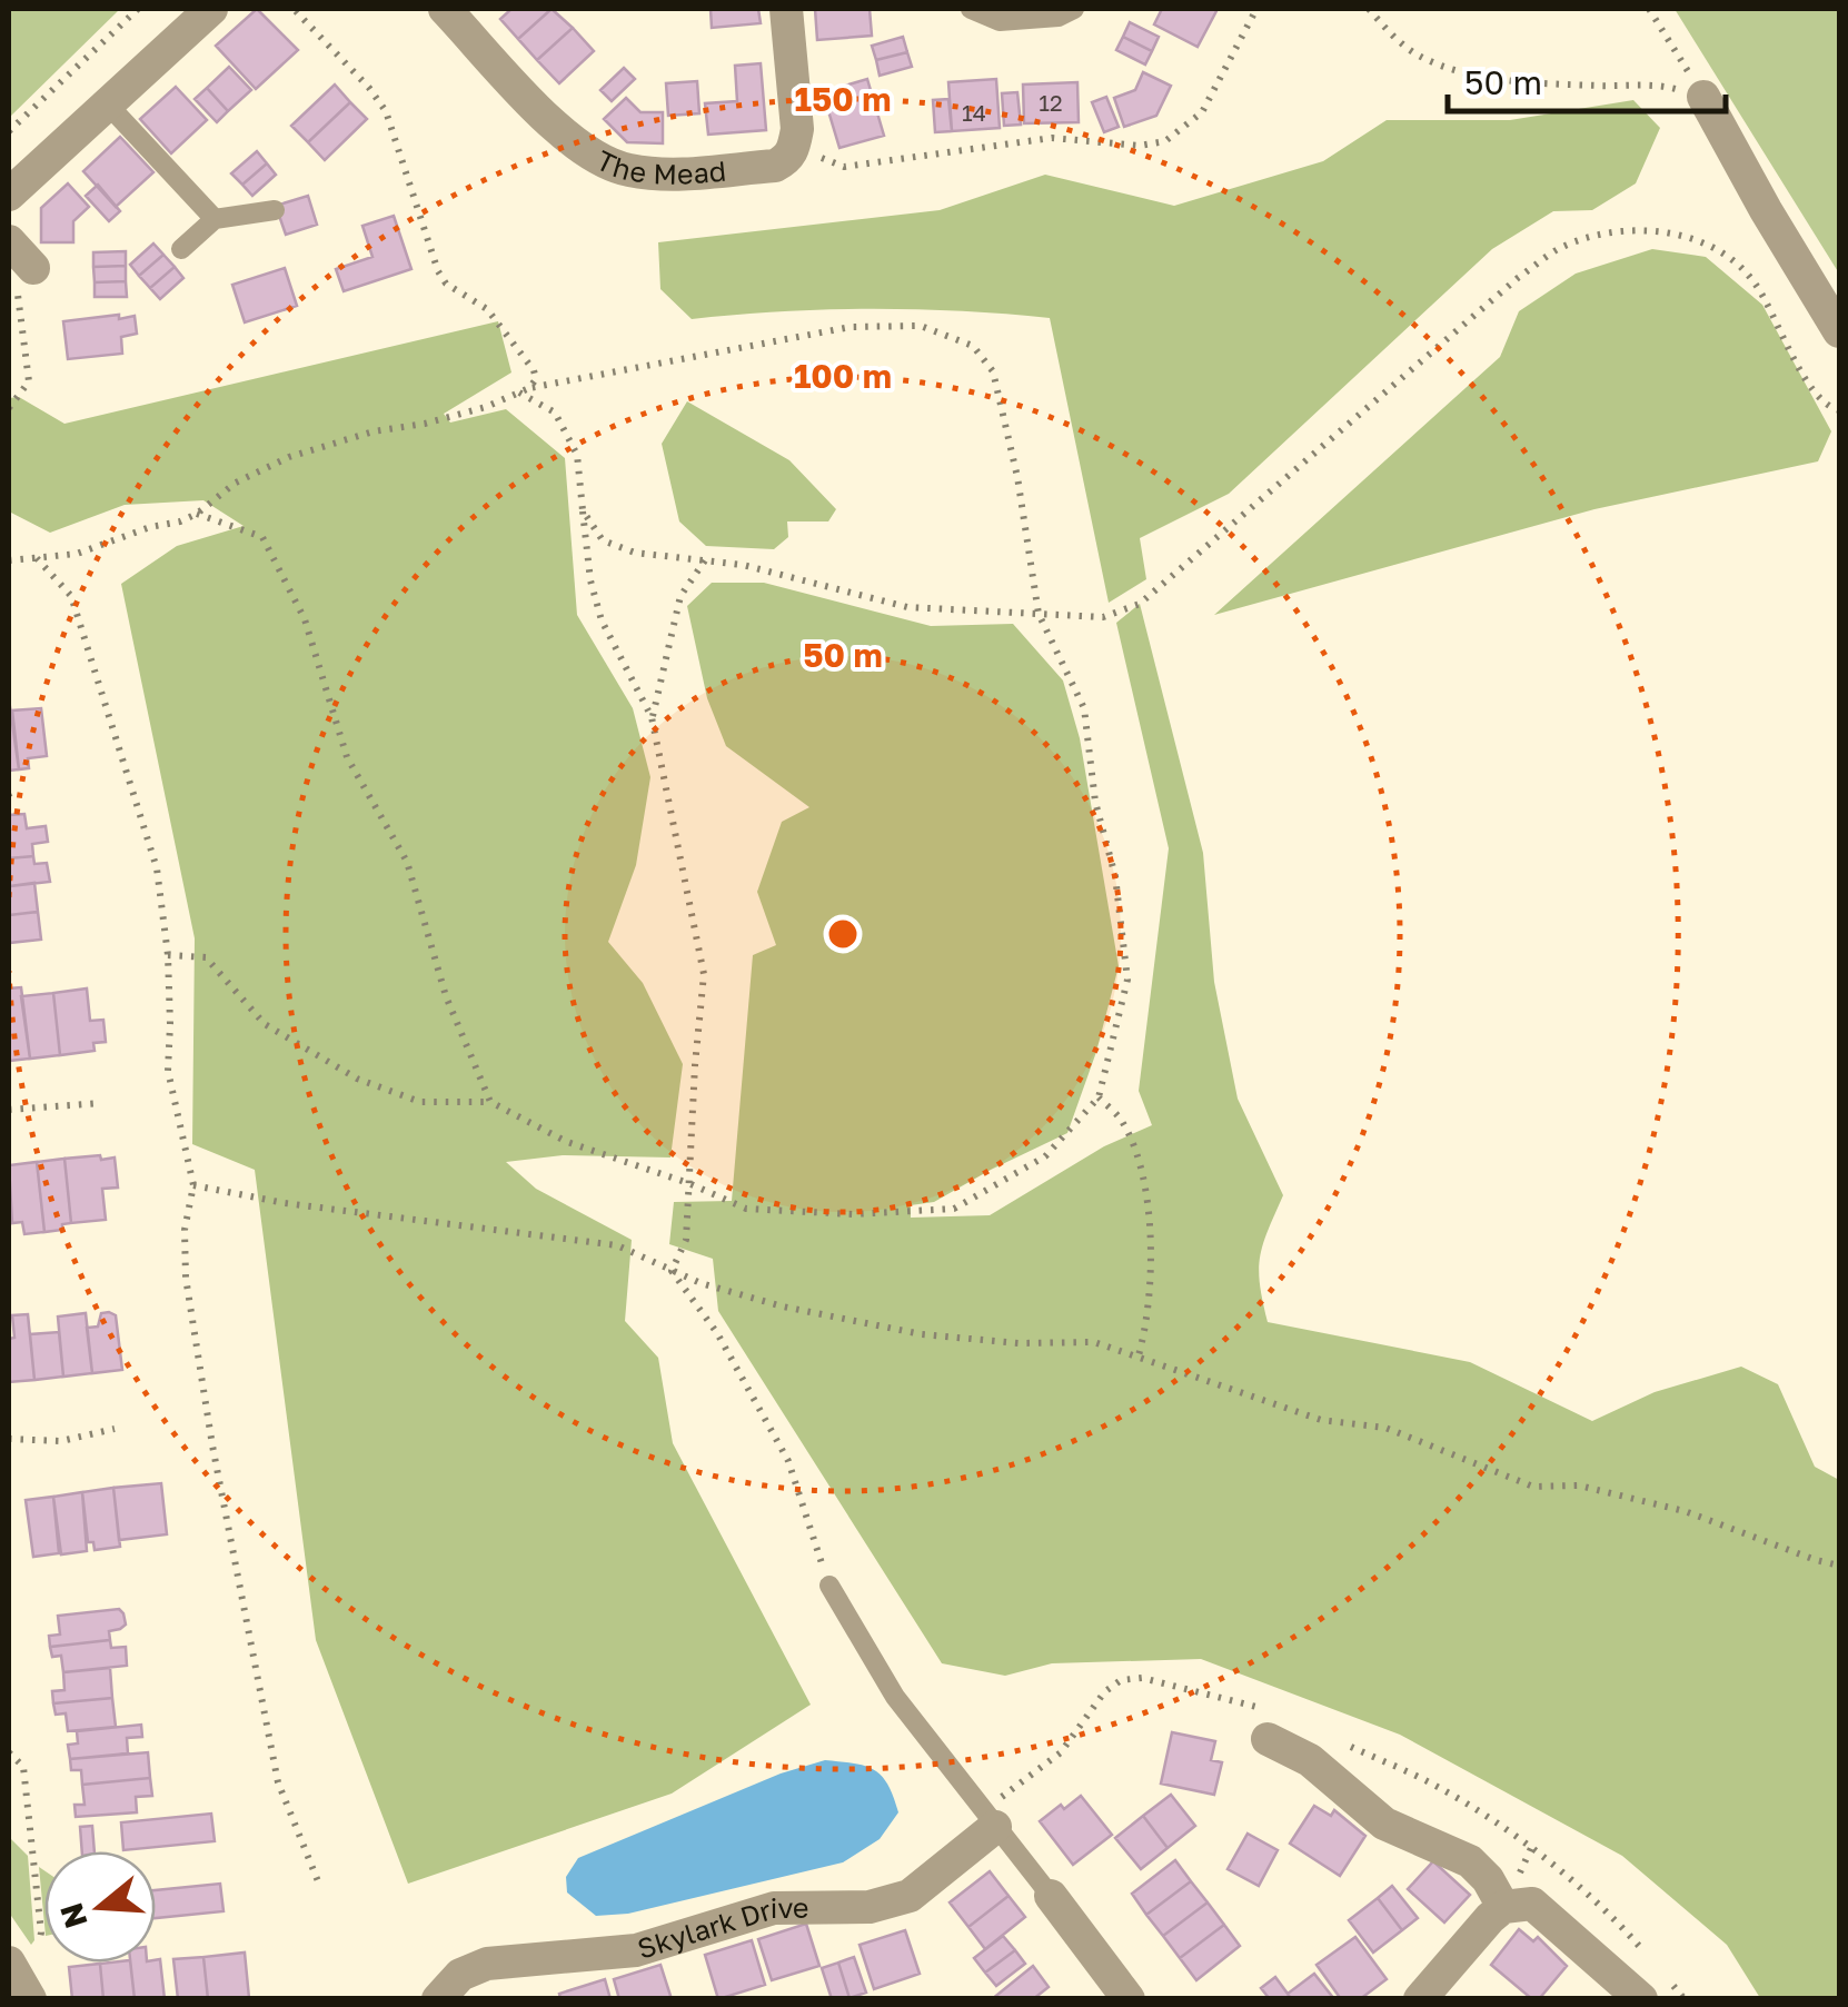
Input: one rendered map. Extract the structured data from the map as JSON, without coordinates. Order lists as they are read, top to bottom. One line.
{"streets":{"street":["The Mead","Skylark Drive"]},"house_numbers":["12","14"],"scale_bar":"50 m","north":"left","rings":["150 m","100 m","50 m"]}
